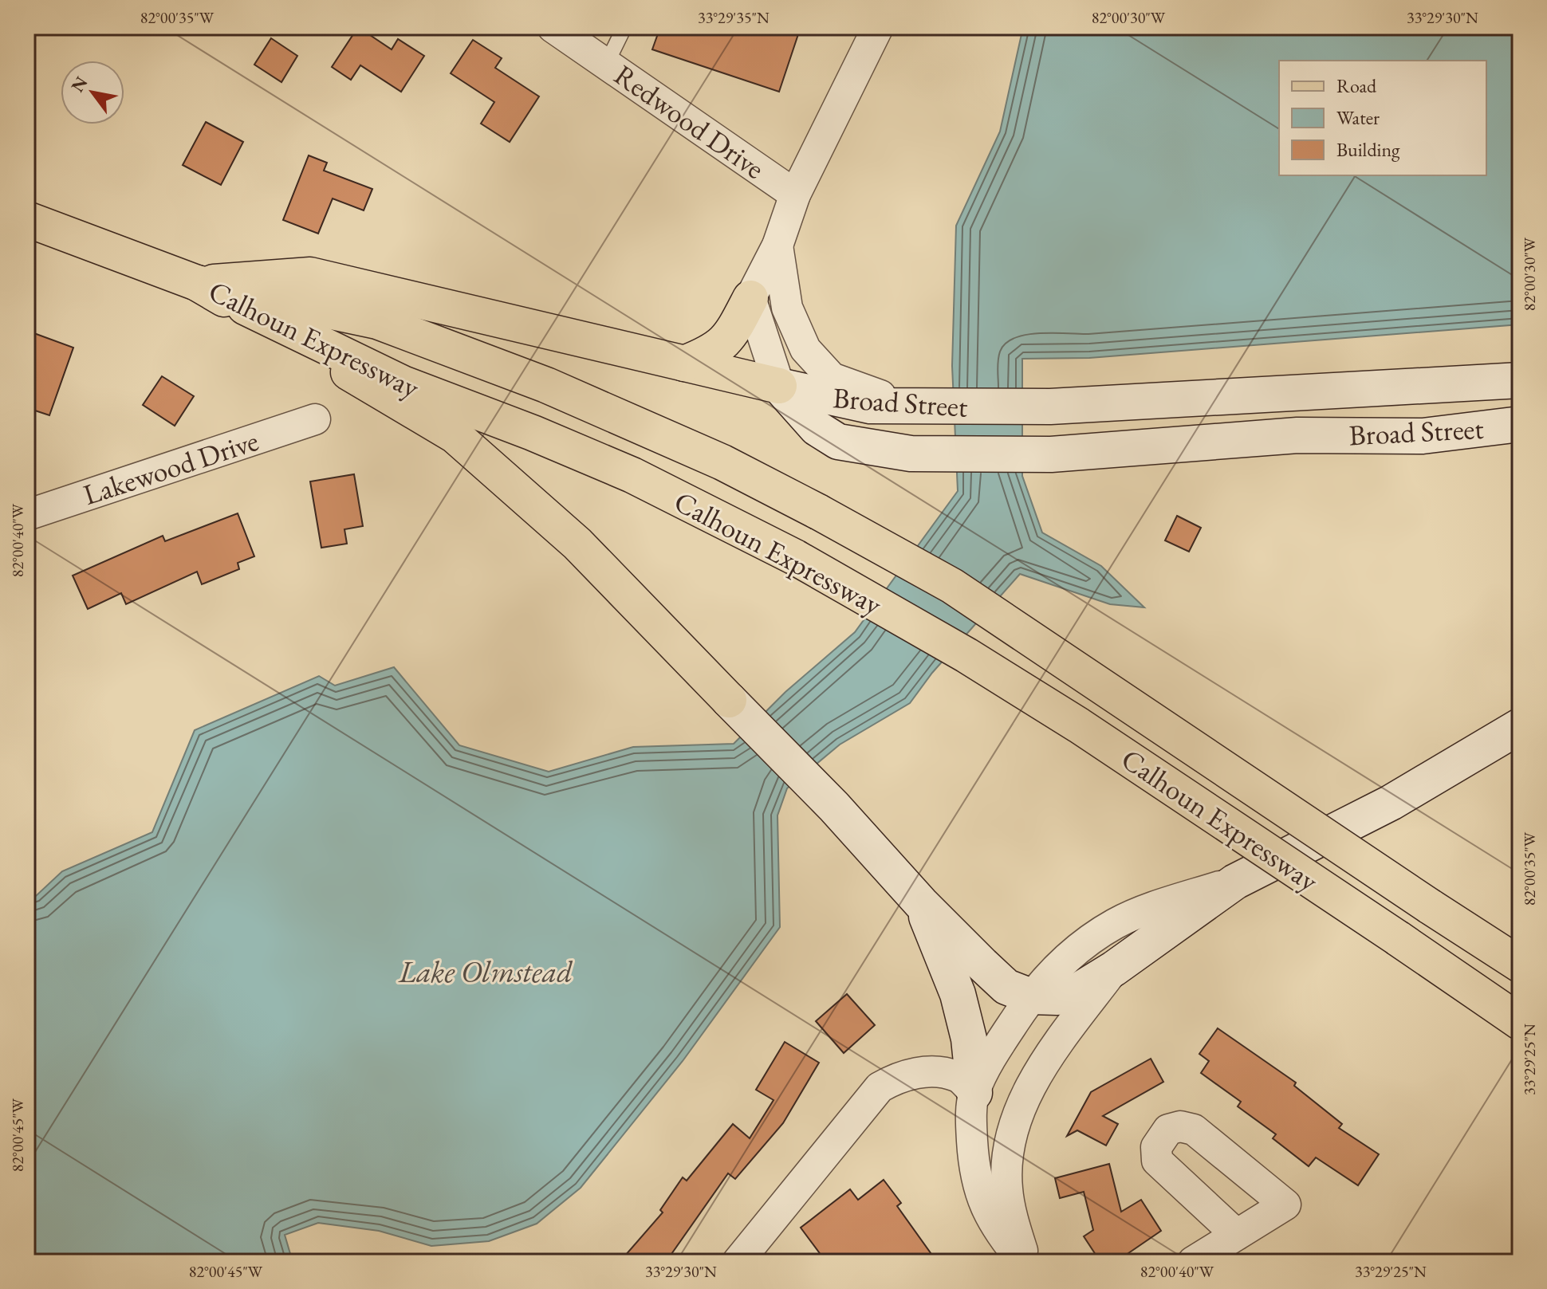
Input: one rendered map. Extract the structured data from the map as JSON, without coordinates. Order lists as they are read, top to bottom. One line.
{"streets":{"main road":["Calhoun Expressway","Broad Street"],"street":["Redwood Drive","Lakewood Drive"]},"water":["Lake Olmstead"],"legend":["Road","Water","Building"],"north":"top left","coordinates":["82°00'35\"W","33°29'35\"N","82°00'30\"W","33°29'30\"N","82°00'40\"W","33°29'25\"N","82°00'45\"W"]}
